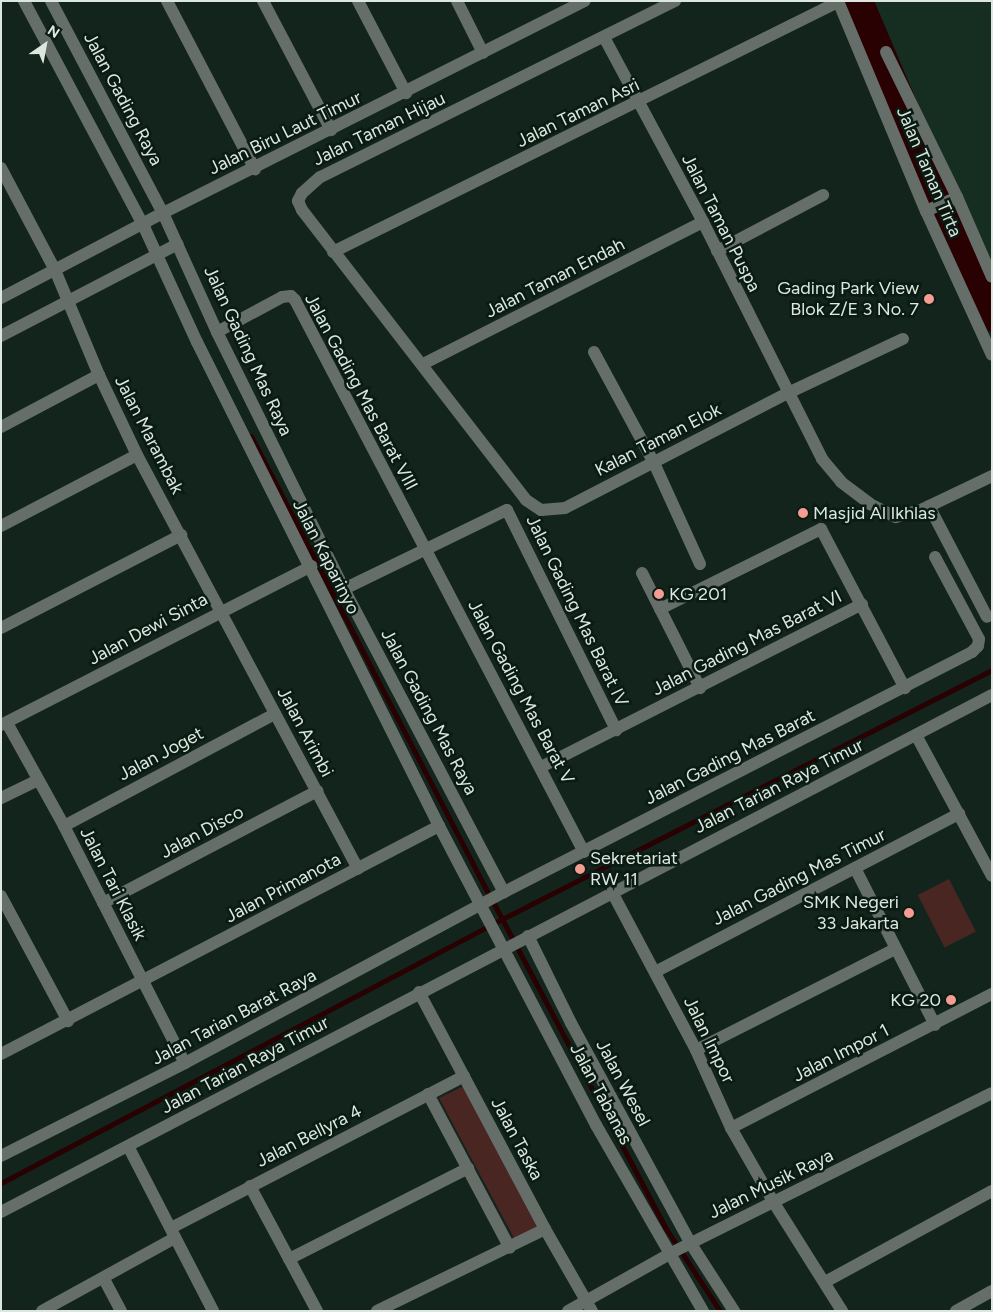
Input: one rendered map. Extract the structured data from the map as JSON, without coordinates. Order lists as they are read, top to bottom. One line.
{"streets":{"street":["Jalan Gading Raya","Jalan Taman Asri","Jalan Taman Hijau","Jalan Biru Laut Timur","Jalan Taman Tirta","Jalan Taman Puspa","Jalan Taman Endah","Jalan Gading Mas Raya","Jalan Gading Mas Barat VIII","Jalan Marambak","Kalan Taman Elok","Jalan Kaparinyo","Jalan Gading Mas Barat IV","Jalan Dewi Sinta","Jalan Gading Mas Barat VI","Jalan Gading Mas Barat V","Jalan Arimbi","Jalan Joget","Jalan Gading Mas Barat","Jalan Tarian Raya Timur","Jalan Disco","Jalan Gading Mas Timur","Jalan Tari Klasik","Jalan Primanota","Jalan Tarian Barat Raya","Jalan Impor","Jalan Impor 1","Jalan Wesel","Jalan Tabanas","Jalan Bellyra 4","Jalan Taska","Jalan Musik Raya"]},"crossings":[["Jalan Gading Raya","Jalan Biru Laut Timur"],["Jalan Gading Raya","Jalan Gading Mas Raya"],["Jalan Taman Asri","Jalan Taman Hijau"],["Jalan Taman Asri","Jalan Taman Tirta"],["Jalan Taman Asri","Jalan Taman Puspa"],["Jalan Taman Hijau","Jalan Taman Puspa"],["Jalan Taman Hijau","Jalan Taman Endah"],["Jalan Taman Hijau","Kalan Taman Elok"],["Jalan Biru Laut Timur","Jalan Marambak"],["Jalan Biru Laut Timur","Jalan Kaparinyo"],["Jalan Taman Puspa","Jalan Taman Endah"],["Jalan Taman Puspa","Kalan Taman Elok"],["Jalan Gading Mas Raya","Jalan Gading Mas Barat VIII"],["Jalan Gading Mas Raya","Jalan Gading Mas Barat IV"],["Jalan Gading Mas Raya","Jalan Gading Mas Barat"],["Jalan Gading Mas Raya","Jalan Tarian Barat Raya"],["Jalan Gading Mas Barat VIII","Jalan Gading Mas Barat IV"],["Jalan Gading Mas Barat VIII","Jalan Gading Mas Barat V"],["Jalan Marambak","Jalan Dewi Sinta"],["Jalan Marambak","Jalan Arimbi"],["Jalan Kaparinyo","Jalan Dewi Sinta"],["Jalan Kaparinyo","Jalan Primanota"],["Jalan Kaparinyo","Jalan Tarian Barat Raya"],["Jalan Kaparinyo","Jalan Tabanas"],["Jalan Gading Mas Barat IV","Jalan Gading Mas Barat VI"],["Jalan Gading Mas Barat IV","Jalan Gading Mas Barat V"],["Jalan Dewi Sinta","Jalan Arimbi"],["Jalan Dewi Sinta","Jalan Tari Klasik"],["Jalan Gading Mas Barat VI","Jalan Gading Mas Barat V"],["Jalan Gading Mas Barat V","Jalan Gading Mas Barat"],["Jalan Arimbi","Jalan Joget"],["Jalan Arimbi","Jalan Disco"],["Jalan Arimbi","Jalan Primanota"],["Jalan Joget","Jalan Tari Klasik"],["Jalan Gading Mas Barat","Jalan Tarian Barat Raya"],["Jalan Tarian Raya Timur","Jalan Impor"],["Jalan Tarian Raya Timur","Jalan Wesel"],["Jalan Tarian Raya Timur","Jalan Tabanas"],["Jalan Tarian Raya Timur","Jalan Taska"],["Jalan Disco","Jalan Tari Klasik"],["Jalan Gading Mas Timur","Jalan Impor"],["Jalan Tari Klasik","Jalan Primanota"],["Jalan Tari Klasik","Jalan Tarian Barat Raya"],["Jalan Tarian Barat Raya","Jalan Tabanas"],["Jalan Impor","Jalan Impor 1"],["Jalan Impor","Jalan Musik Raya"],["Jalan Wesel","Jalan Musik Raya"],["Jalan Tabanas","Jalan Musik Raya"],["Jalan Bellyra 4","Jalan Taska"],["Jalan Taska","Jalan Musik Raya"]],"places":["Gading Park View Blok Z/E 3 No. 7","Masjid Al Ikhlas","KG 201","Sekretariat RW 11","SMK Negeri 33 Jakarta","KG 20"],"north":"top right"}
